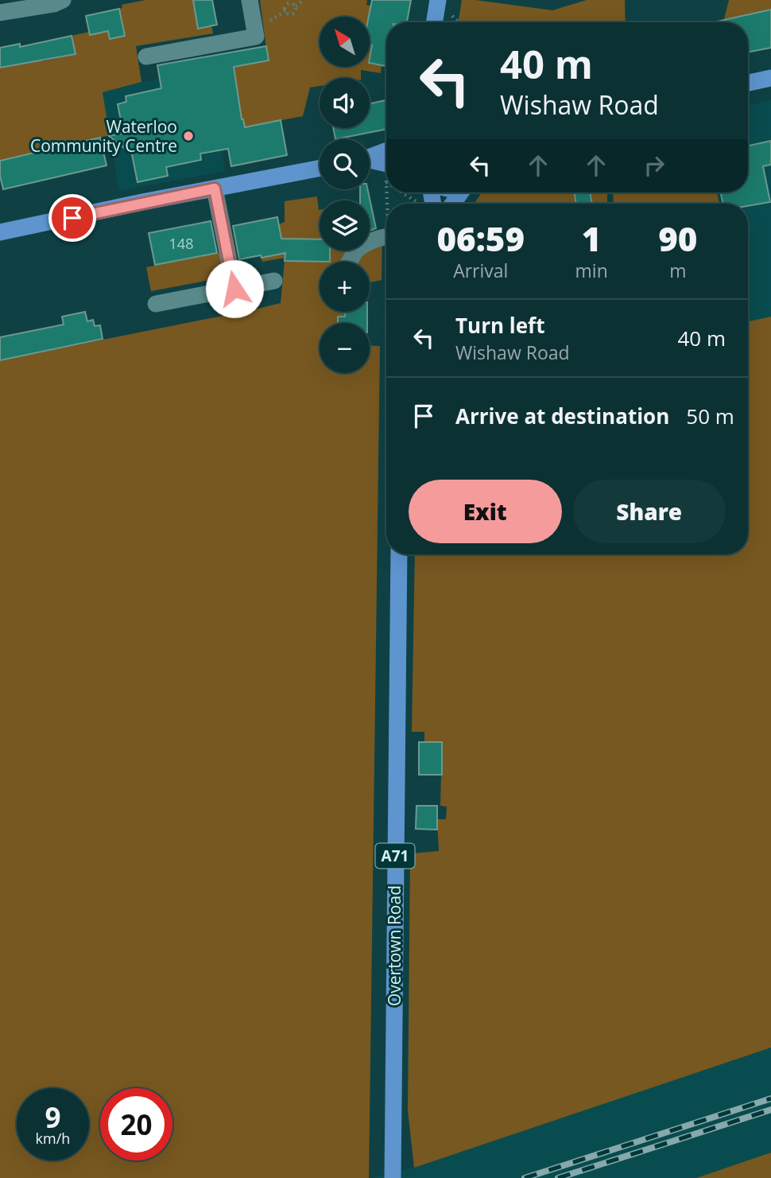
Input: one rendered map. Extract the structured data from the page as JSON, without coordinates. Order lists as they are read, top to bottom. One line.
{"streets":{"main road":["A71","Overtown Road"]},"places":["Waterloo Community Centre"],"house_numbers":["148"],"north":"top left","page":{"map_buttons":["+","−"],"turn":["40 m","Wishaw Road"],"eta":["06:59","Arrival","1","min","90","m"],"list":[{"name":"Turn left","note":"Wishaw Road","value":"40 m"},{"name":"Arrive at destination","value":"50 m"}],"buttons":["Exit","Share"],"speed":"9 km/h","limit":"20"}}
